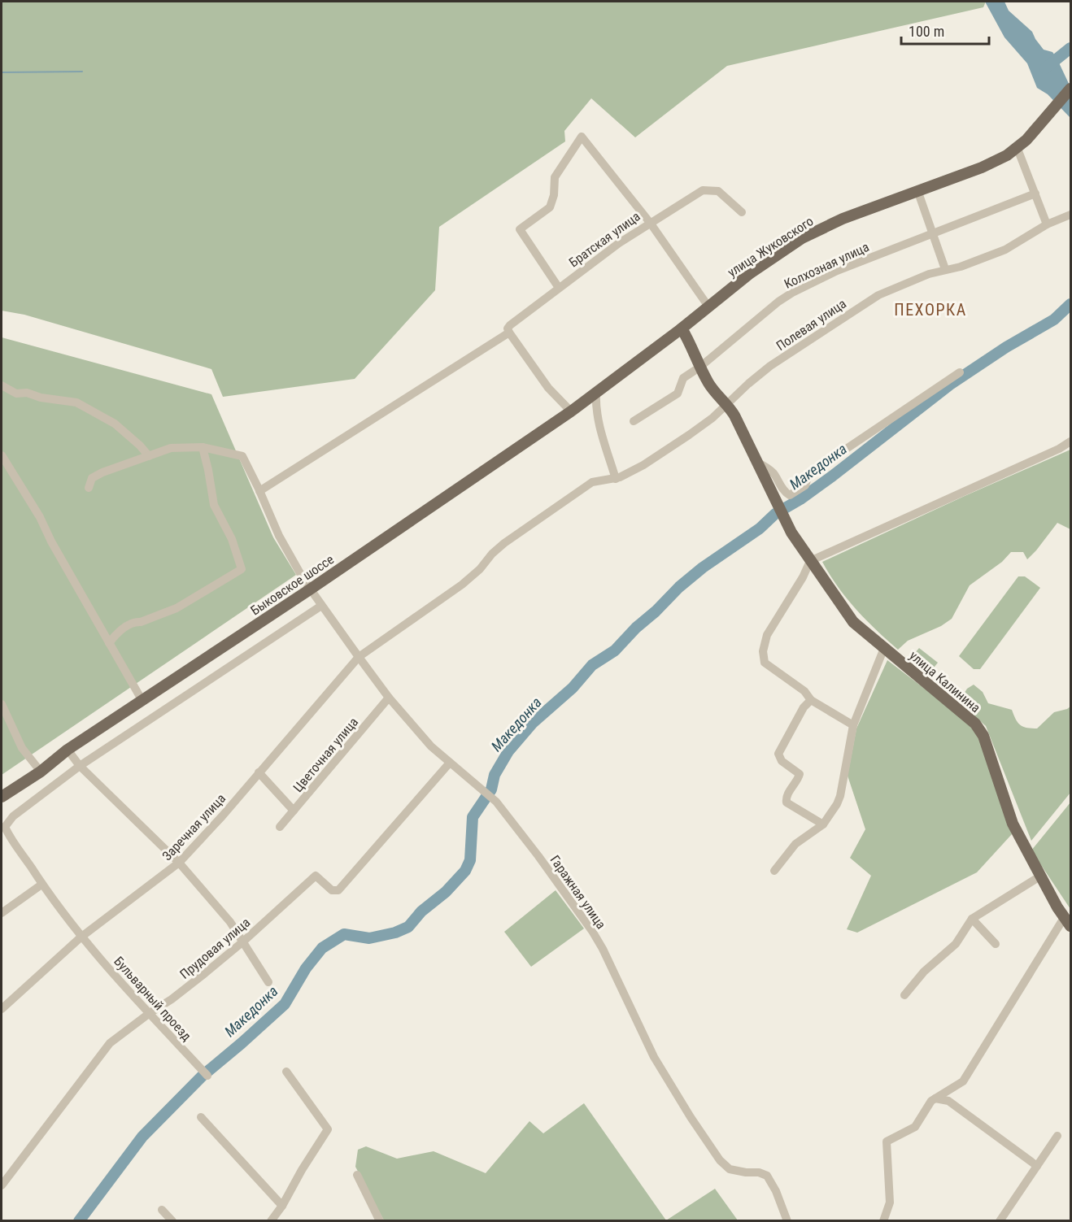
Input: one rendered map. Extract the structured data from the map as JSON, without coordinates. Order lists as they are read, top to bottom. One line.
{"streets":{"main road":["улица Жуковского","Быковское шоссе","улица Калинина"],"street":["Братская улица","Колхозная улица","Полевая улица","Цветочная улица","Заречная улица","Гаражная улица","Прудовая улица","Бульварный проезд"]},"crossings":[["Братская улица","Гаражная улица"],["улица Жуковского","Быковское шоссе"],["улица Жуковского","улица Калинина"],["Колхозная улица","улица Калинина"],["Полевая улица","улица Калинина"],["Полевая улица","Заречная улица"],["Полевая улица","Гаражная улица"],["Быковское шоссе","Гаражная улица"],["Цветочная улица","Гаражная улица"],["Заречная улица","Гаражная улица"],["Заречная улица","Бульварный проезд"],["Гаражная улица","Прудовая улица"],["Прудовая улица","Бульварный проезд"]],"districts":["ПЕХОРКА"],"water":["Македонка"],"scale_bar":"100 m"}
